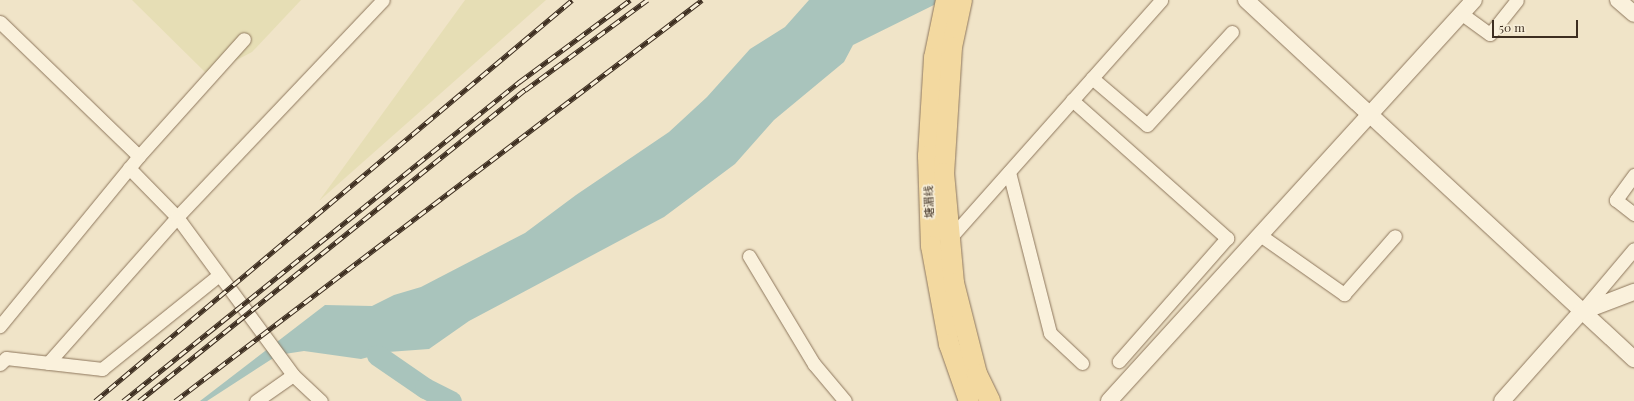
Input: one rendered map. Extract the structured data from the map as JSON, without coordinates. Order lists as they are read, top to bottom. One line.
{"streets":{"main road":["塘湄线"]},"scale_bar":"50 m"}
